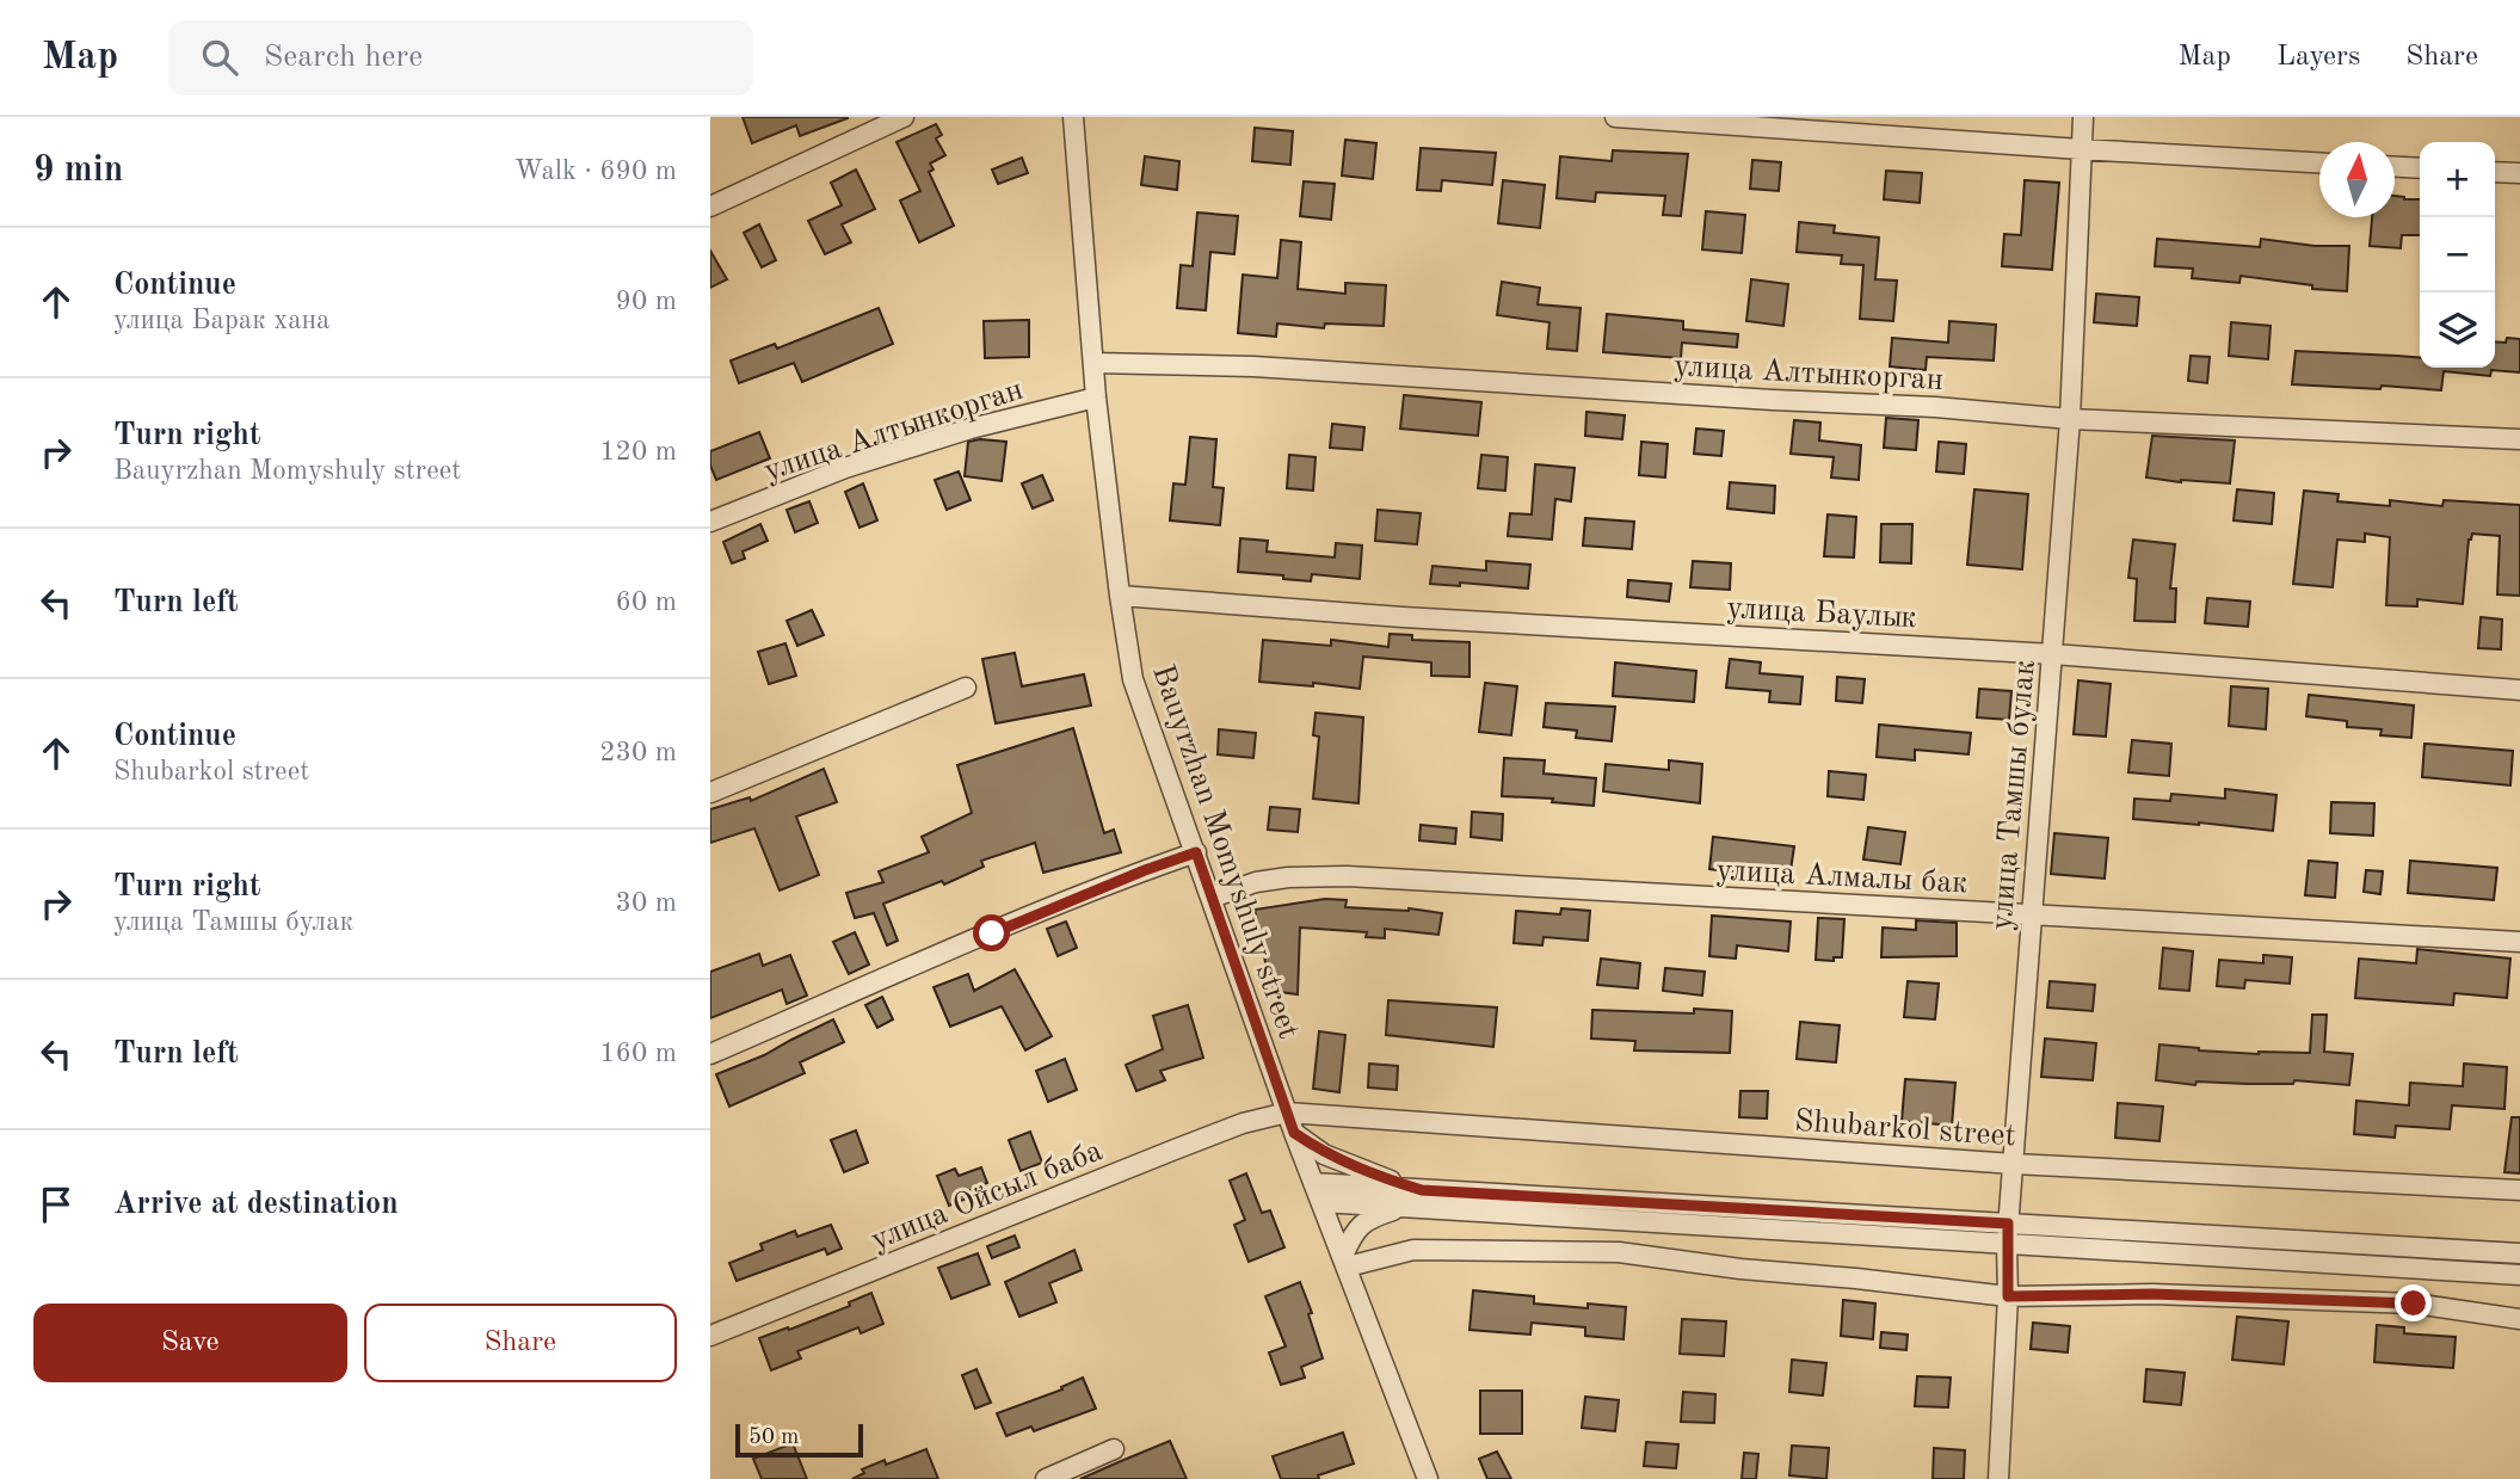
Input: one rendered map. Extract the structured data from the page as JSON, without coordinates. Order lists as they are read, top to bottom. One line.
{"streets":{"street":["улица Алтынкорган","улица Баулык","улица Тамшы булак","Bauyrzhan Momyshuly street","улица Алмалы бак","Shubarkol street","улица Ойсыл баба"]},"crossings":[["улица Алтынкорган","улица Тамшы булак"],["улица Алтынкорган","Bauyrzhan Momyshuly street"],["улица Баулык","улица Тамшы булак"],["улица Баулык","Bauyrzhan Momyshuly street"],["улица Тамшы булак","улица Алмалы бак"],["улица Тамшы булак","Shubarkol street"],["Bauyrzhan Momyshuly street","улица Алмалы бак"],["Bauyrzhan Momyshuly street","Shubarkol street"],["Bauyrzhan Momyshuly street","улица Ойсыл баба"],["Shubarkol street","улица Ойсыл баба"]],"scale_bar":"50 m","north":"top","page":{"header":"Map","search":"Search here","nav":["Map","Layers","Share"],"heading":["9 min","Walk · 690 m"],"map_buttons":["+","−"],"list":[["Continue","улица Барак хана","90 m"],["Turn right","Bauyrzhan Momyshuly street","120 m"],["Turn left","60 m"],["Continue","Shubarkol street","230 m"],["Turn right","улица Тамшы булак","30 m"],["Turn left","160 m"],"Arrive at destination"],"buttons":["Save","Share"],"scale":"50 m"}}
